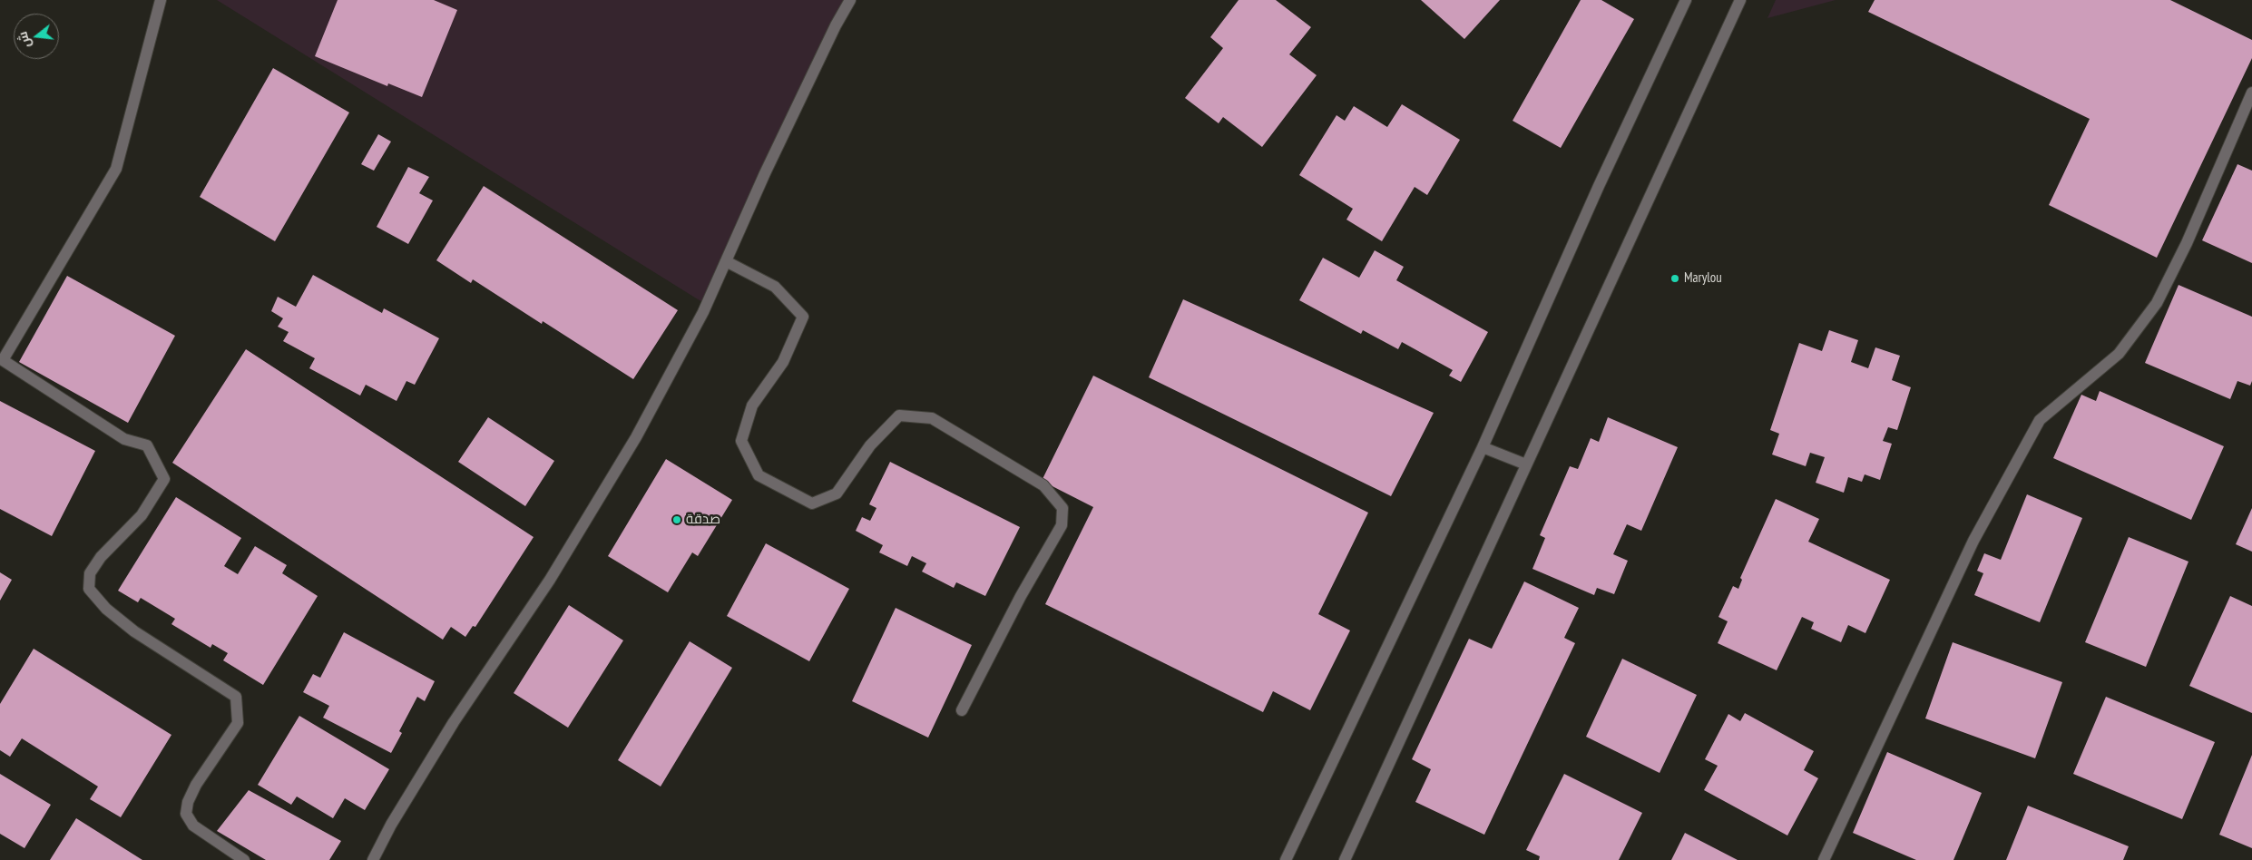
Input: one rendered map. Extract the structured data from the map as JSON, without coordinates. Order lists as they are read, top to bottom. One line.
{"places":["Marylou","صدقة"],"north":"left"}
